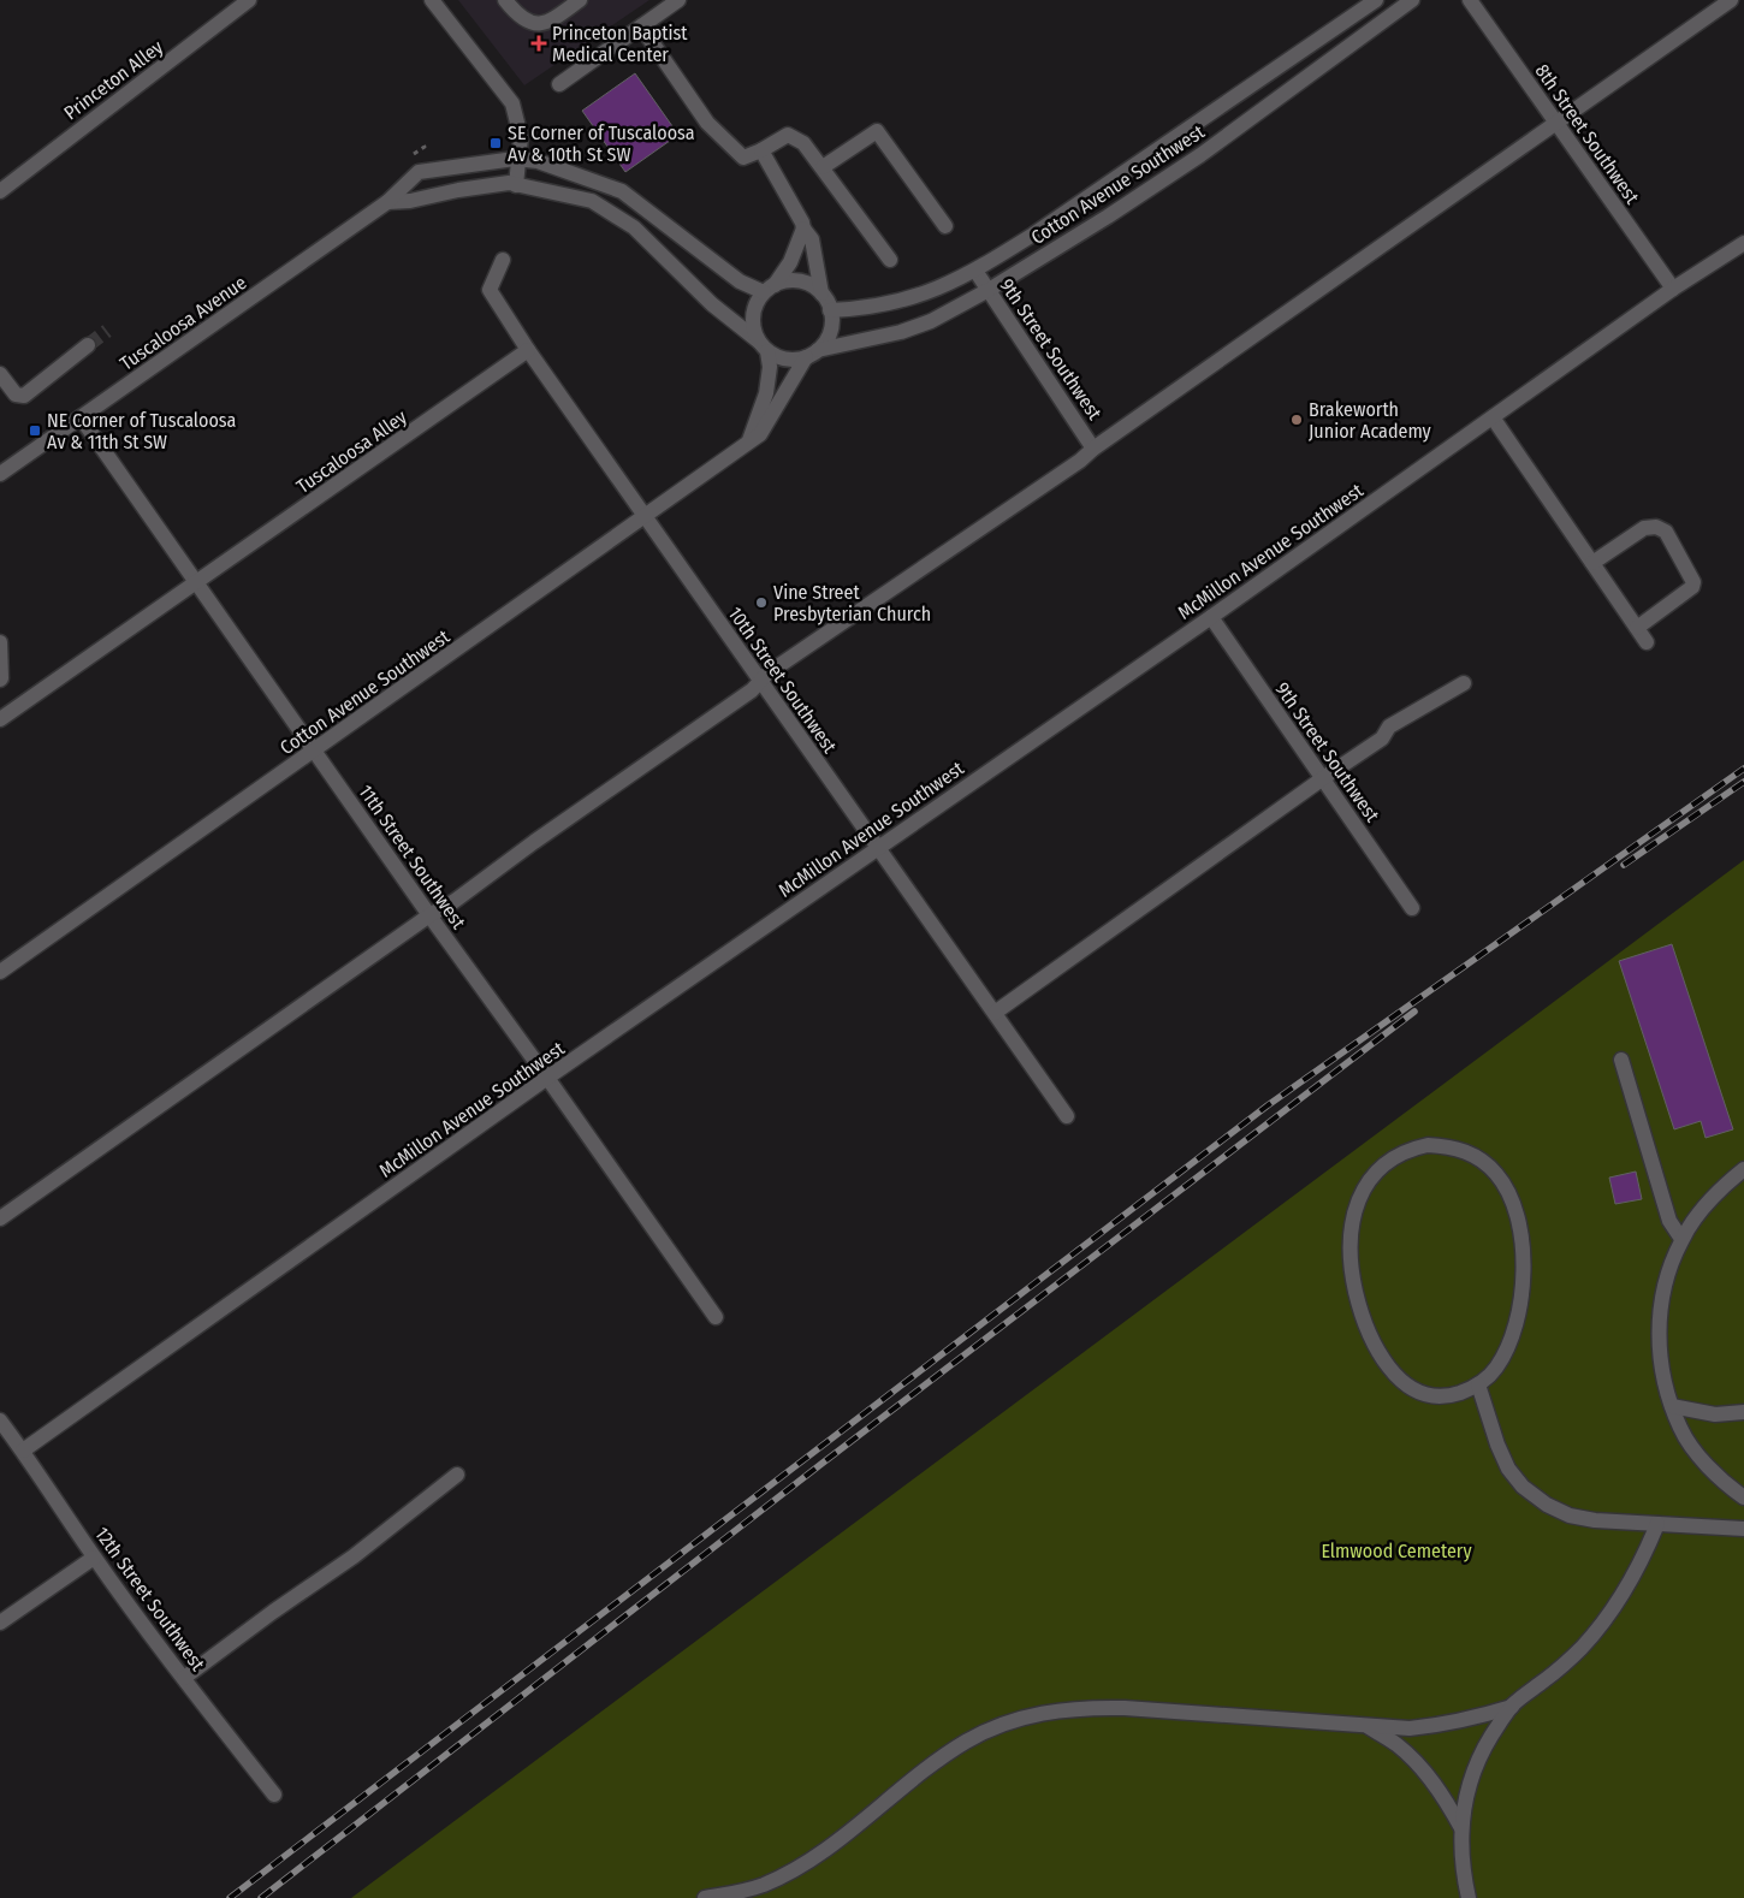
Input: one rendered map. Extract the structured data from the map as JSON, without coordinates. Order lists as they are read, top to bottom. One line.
{"streets":{"street":["Princeton Alley","8th Street Southwest","Cotton Avenue Southwest","Tuscaloosa Avenue","9th Street Southwest","Tuscaloosa Alley","McMillon Avenue Southwest","10th Street Southwest","11th Street Southwest","12th Street Southwest"]},"crossings":[["8th Street Southwest","McMillon Avenue Southwest"],["Cotton Avenue Southwest","Tuscaloosa Avenue"],["Cotton Avenue Southwest","9th Street Southwest"],["Cotton Avenue Southwest","10th Street Southwest"],["Cotton Avenue Southwest","11th Street Southwest"],["Tuscaloosa Avenue","11th Street Southwest"],["9th Street Southwest","McMillon Avenue Southwest"],["Tuscaloosa Alley","10th Street Southwest"],["Tuscaloosa Alley","11th Street Southwest"],["McMillon Avenue Southwest","10th Street Southwest"],["McMillon Avenue Southwest","11th Street Southwest"],["McMillon Avenue Southwest","12th Street Southwest"]],"parks":["Elmwood Cemetery"],"places":{"health":["Princeton Baptist Medical Center"],"transit":["SE Corner of Tuscaloosa Av & 10th St SW","NE Corner of Tuscaloosa Av & 11th St SW"],"other":["Brakeworth Junior Academy","Vine Street Presbyterian Church"]}}
